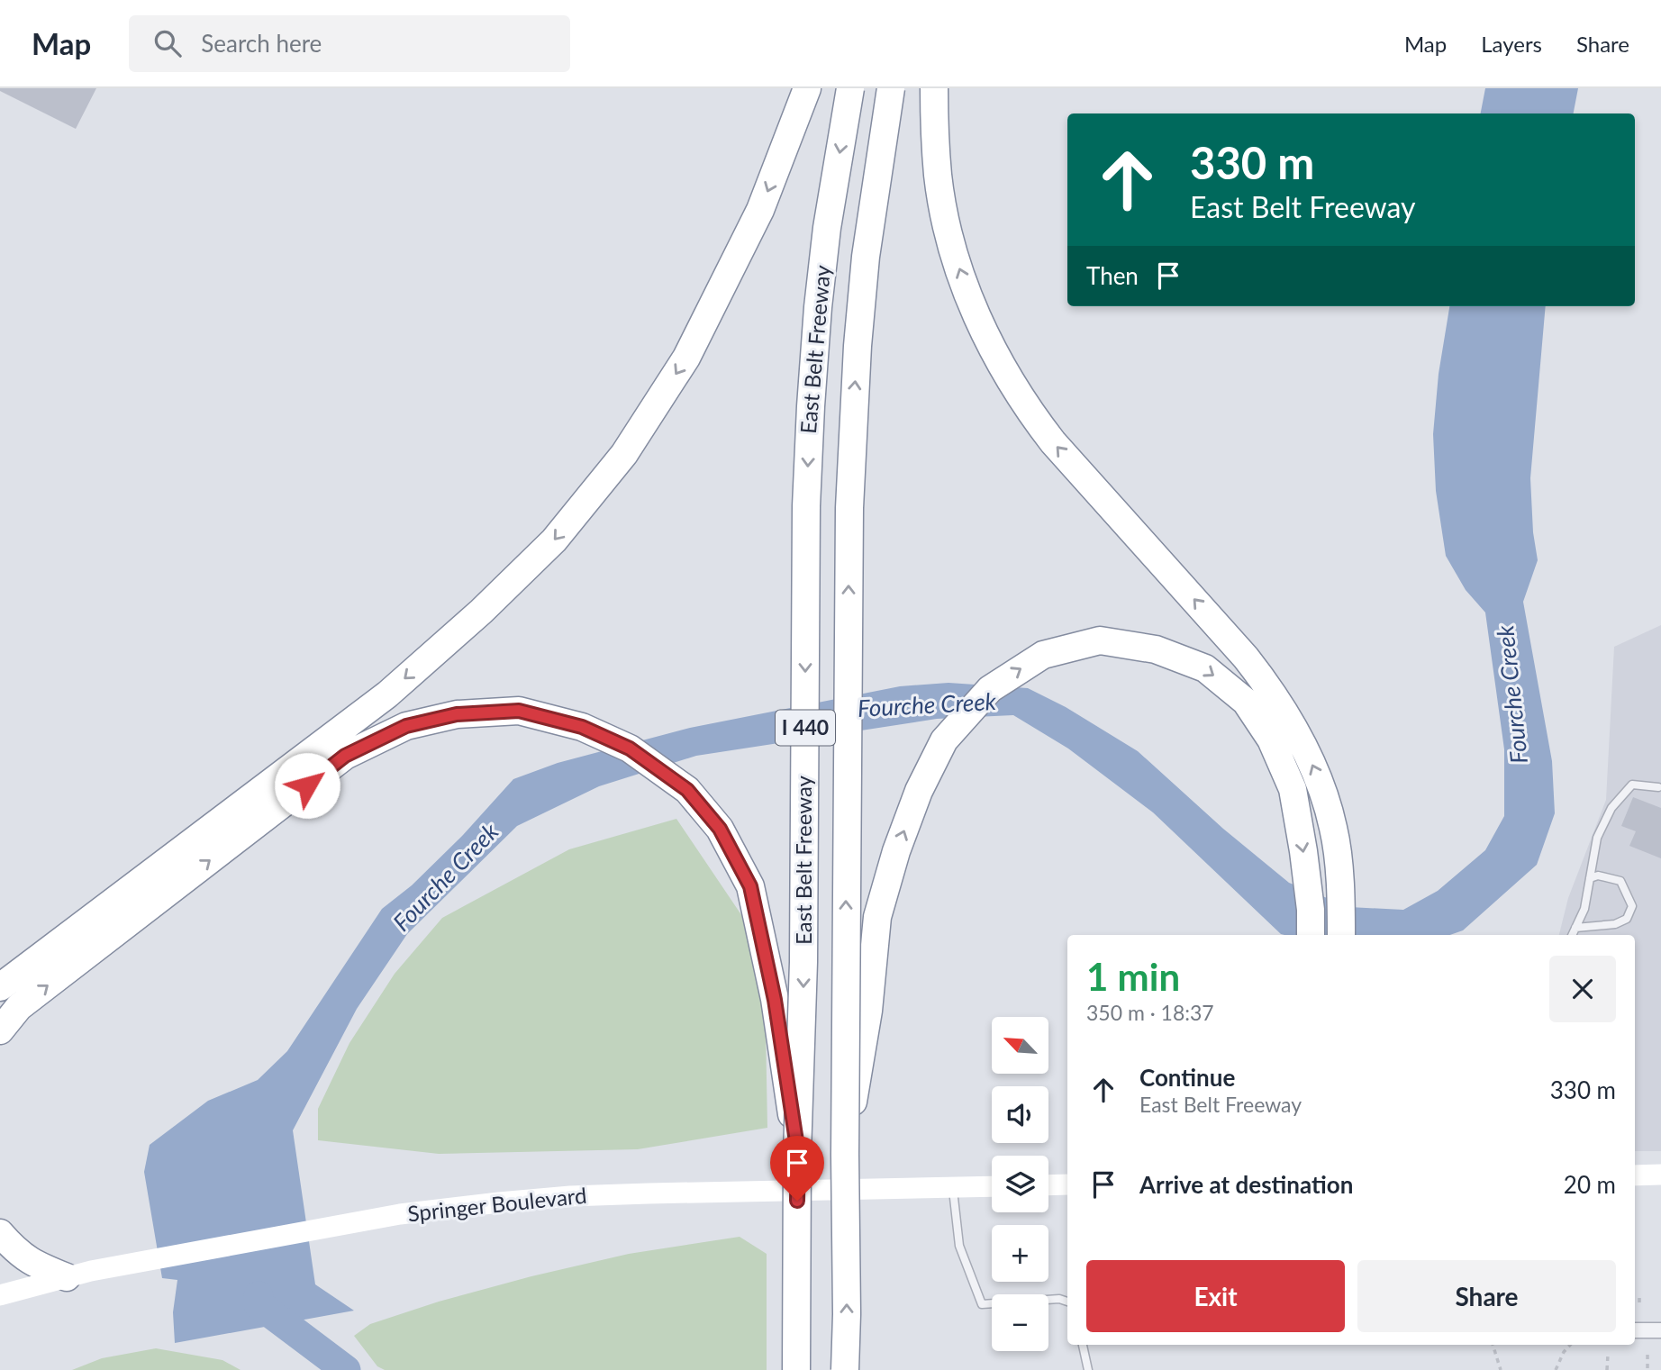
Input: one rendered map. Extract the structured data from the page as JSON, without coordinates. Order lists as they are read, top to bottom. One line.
{"streets":{"highway":["East Belt Freeway","I 440"],"main road":["Springer Boulevard"]},"water":["Fourche Creek"],"north":"top left","page":{"header":"Map","search":"Search here","nav":["Map","Layers","Share"],"turn":["330 m","East Belt Freeway"],"then":"Then","heading":["1 min","350 m · 18:37"],"map_buttons":["+","−"],"list":[{"name":"Continue","note":"East Belt Freeway","value":"330 m"},{"name":"Arrive at destination","value":"20 m"}],"buttons":["Exit","Share"]}}
